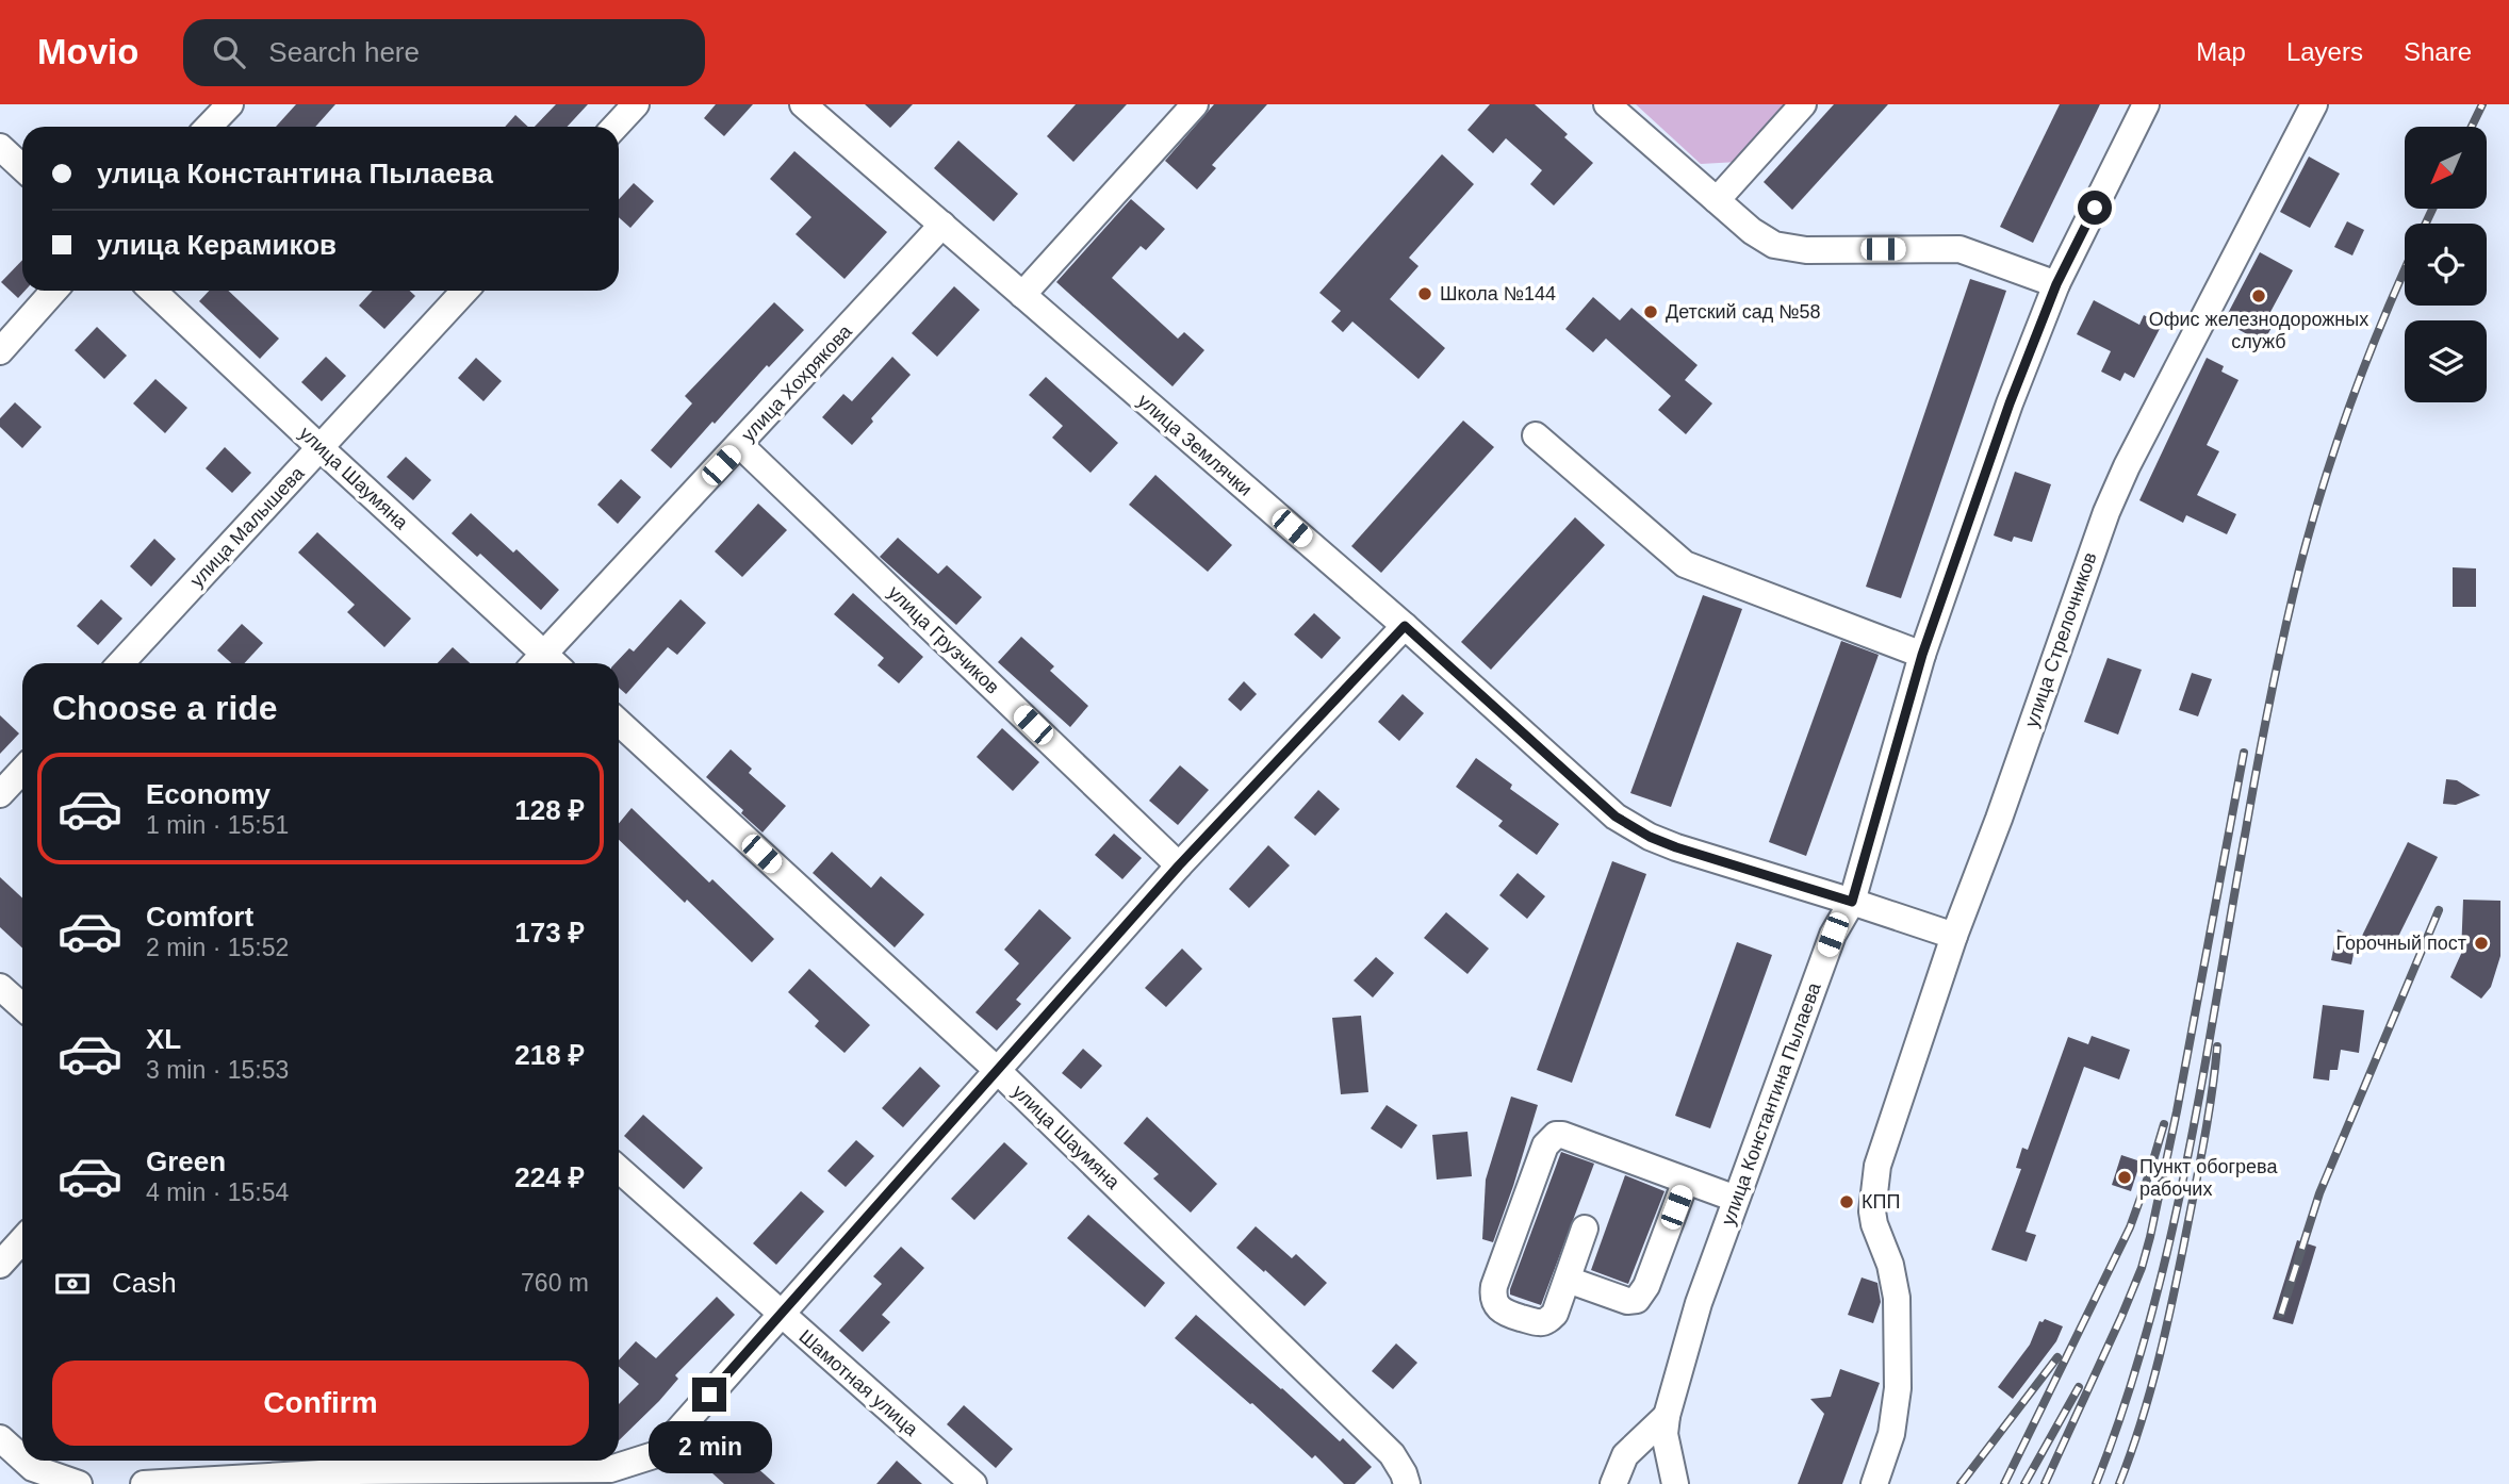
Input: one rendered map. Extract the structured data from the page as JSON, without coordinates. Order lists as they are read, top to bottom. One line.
{"streets":{"street":["улица Хохрякова","улица Землячки","улица Шаумяна","улица Малышева","улица Грузчиков","улица Стрелочников","улица Константина Пылаева","Шамотная улица"]},"crossings":[["улица Хохрякова","улица Землячки"],["улица Хохрякова","улица Грузчиков"],["улица Землячки","улица Стрелочников"],["улица Землячки","улица Константина Пылаева"],["улица Шаумяна","улица Малышева"]],"places":["Школа №144","Офис железнодорожных служб","Детский сад №58","Горочный пост","Пункт обогрева рабочих","КПП"],"north":"bottom left","page":{"header":"Movio","search":"Search here","nav":["Map","Layers","Share"],"banner":["улица Константина Пылаева","улица Керамиков"],"heading":"Choose a ride","list":[{"name":"Economy","note":"1 min · 15:51","value":"128 ₽"},{"name":"Comfort","note":"2 min · 15:52","value":"173 ₽"},{"name":"XL","note":"3 min · 15:53","value":"218 ₽"},{"name":"Green","note":"4 min · 15:54","value":"224 ₽"}],"pay":["Cash","760 m"],"buttons":"Confirm","bubble":"2 min"}}
